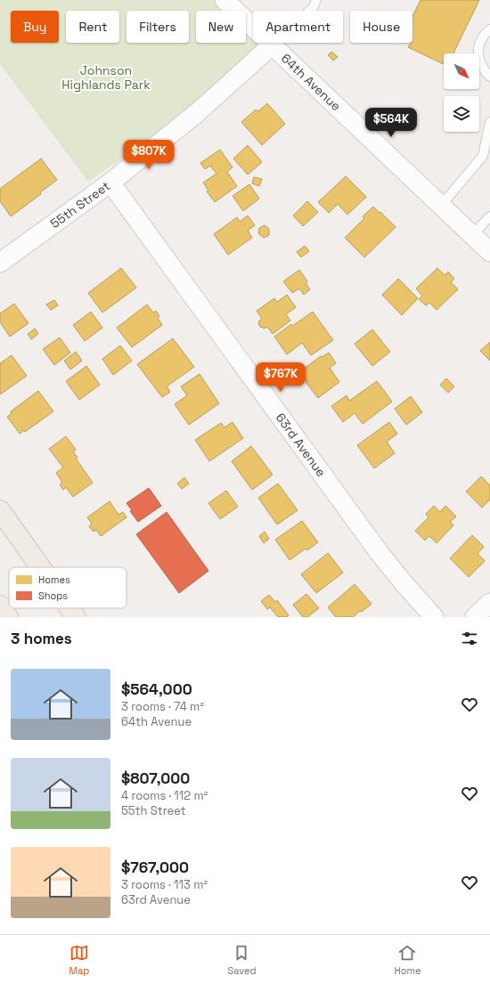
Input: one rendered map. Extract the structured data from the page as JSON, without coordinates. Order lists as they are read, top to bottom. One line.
{"streets":{"street":["64th Avenue","55th Street","63rd Avenue"]},"crossings":[["64th Avenue","55th Street"],["55th Street","63rd Avenue"]],"parks":["Johnson Highlands Park"],"legend":["Homes","Shops"],"north":"bottom right","page":{"chip":["Buy","Rent","Filters","New","Apartment","House"],"price":["$564K","$807K","$767K"],"heading":"3 homes","list":[{"name":"$564,000","note":"3 rooms · 74 m² · 64th Avenue"},{"name":"$807,000","note":"4 rooms · 112 m² · 55th Street"},{"name":"$767,000","note":"3 rooms · 113 m² · 63rd Avenue"}],"tabs":["Map","Saved","Home"]}}
